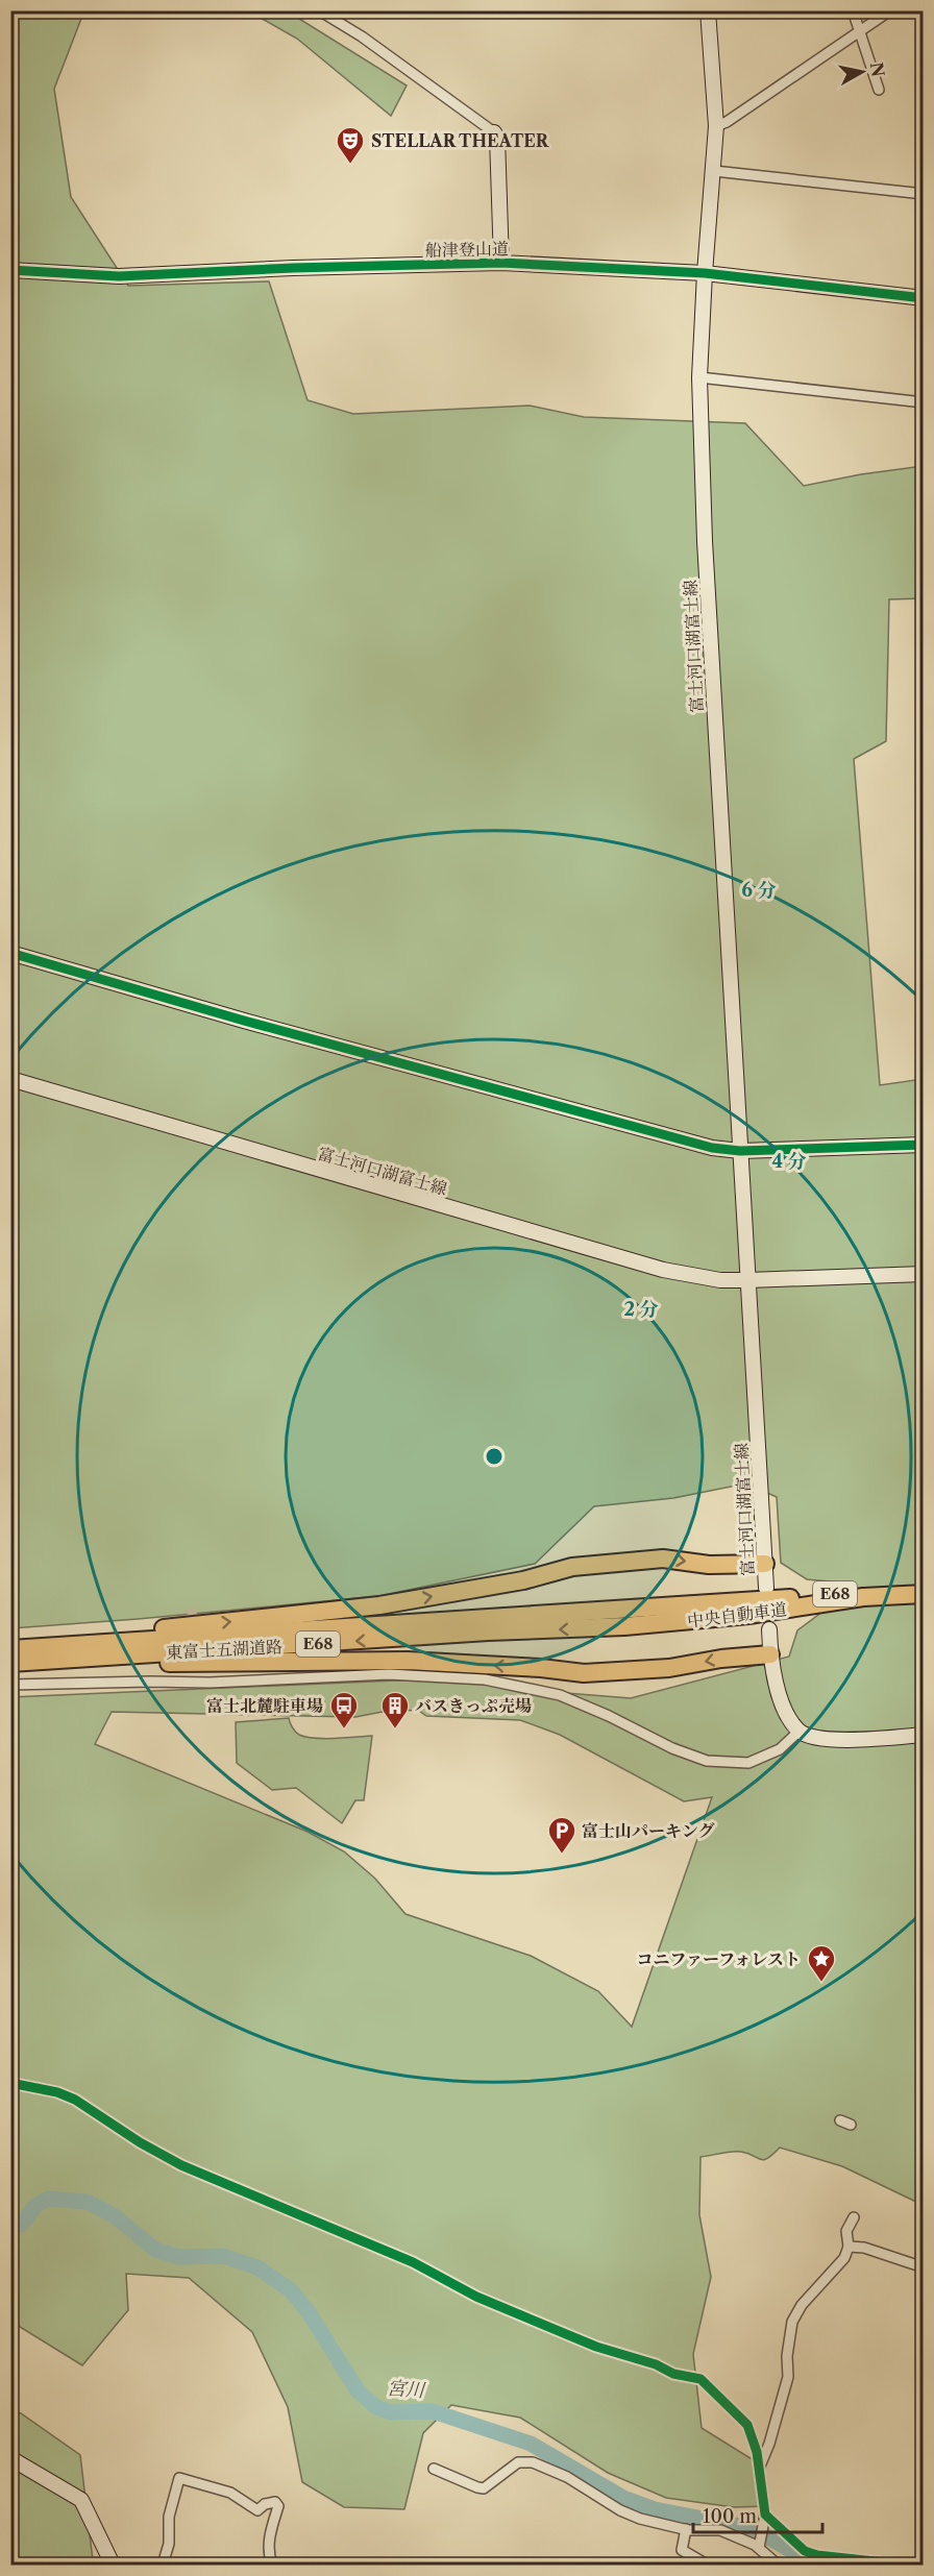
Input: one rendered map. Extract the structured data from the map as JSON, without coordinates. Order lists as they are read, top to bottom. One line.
{"streets":{"highway":["E68","中央自動車道","東富士五湖道路"],"main road":["船津登山道","富士河口湖富士線"]},"crossings":[["船津登山道","富士河口湖富士線"],["E68","東富士五湖道路"],["中央自動車道","東富士五湖道路"]],"water":["宮川"],"places":{"theatre":["STELLAR THEATER"],"bus stop":["富士北麓駐車場"],"building":["バスきっぷ売場"],"parking":["富士山パーキング"],"place":["コニファーフォレスト"]},"scale_bar":"100 m","north":"right","rings":["6 分","4 分","2 分"]}
